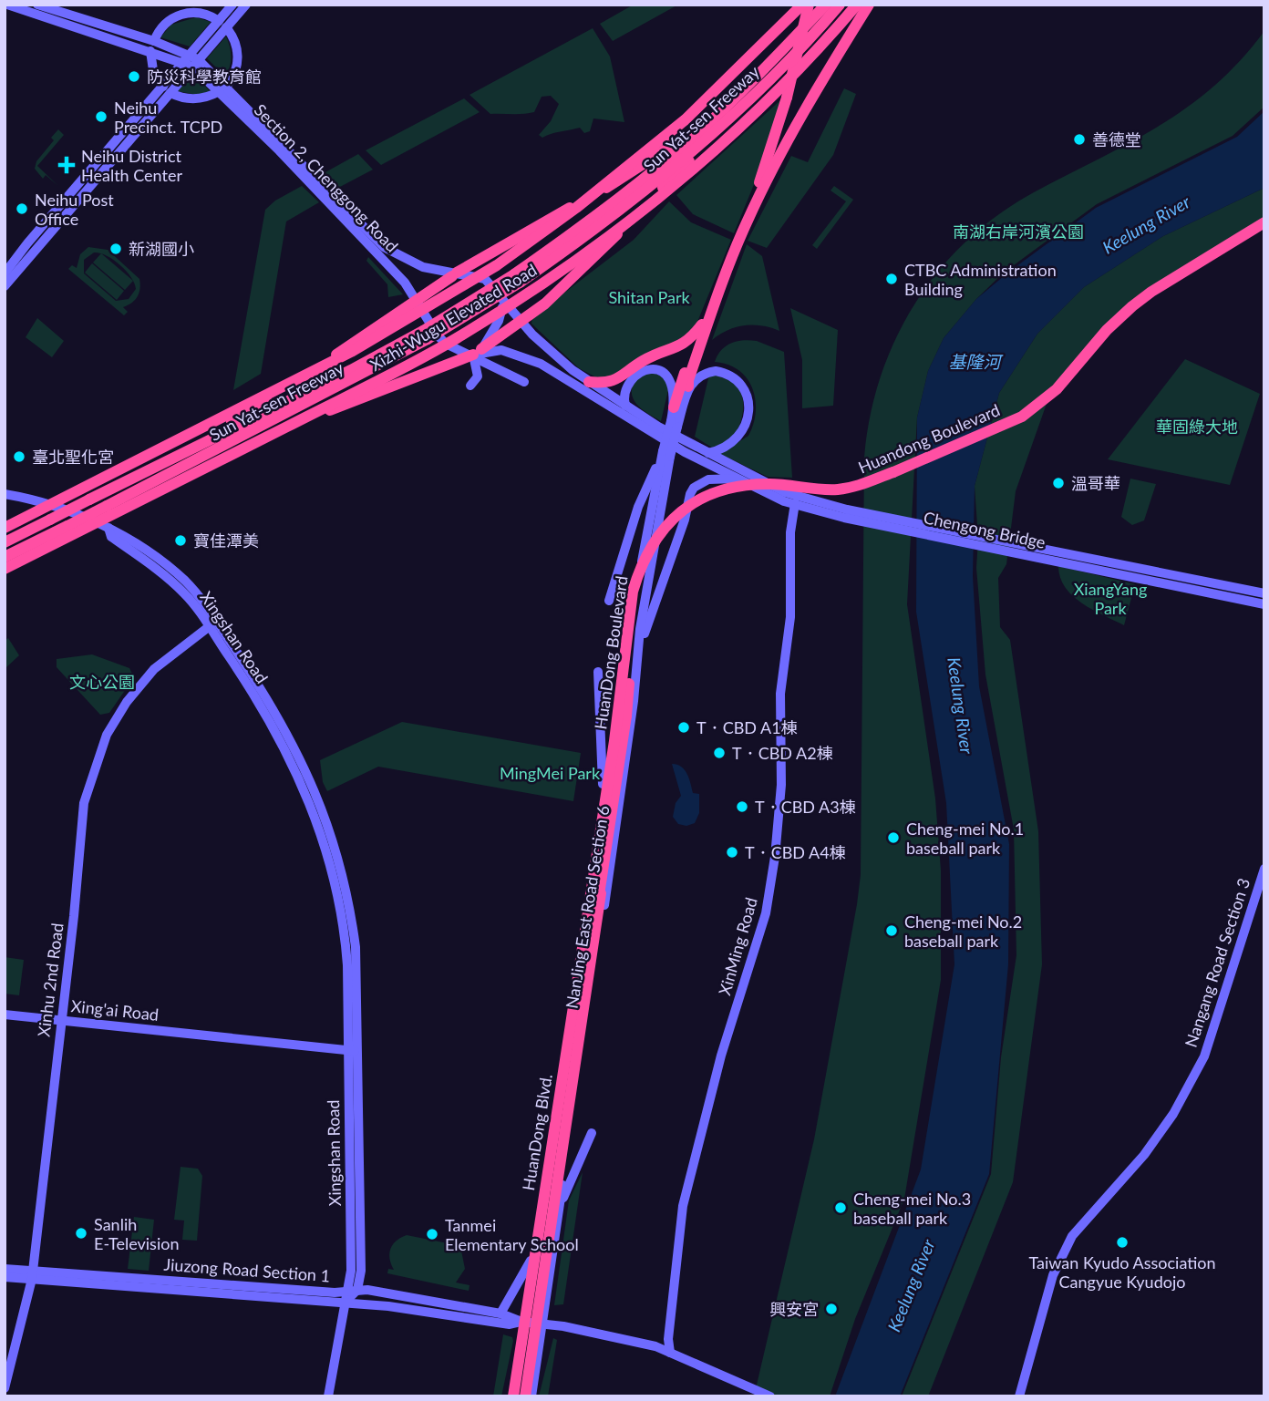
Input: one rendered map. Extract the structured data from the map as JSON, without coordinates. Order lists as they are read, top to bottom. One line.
{"streets":{"highway":["Sun Yat-sen Freeway","Xizhi-Wugu Elevated Road","HuanDong Boulevard","HuanDong Blvd."],"main road":["Section 2, Chenggong Road","Chengong Bridge","Xingshan Road","NanJing East Road Section 6","XinMing Road","Nangang Road Section 3","Xinhu 2nd Road","Xing'ai Road","Jiuzong Road Section 1"]},"crossings":[["Sun Yat-sen Freeway","Section 2, Chenggong Road"],["Section 2, Chenggong Road","Chengong Bridge"],["Xingshan Road","Xinhu 2nd Road"],["Xingshan Road","Xing'ai Road"],["Xingshan Road","Jiuzong Road Section 1"],["HuanDong Boulevard","HuanDong Blvd."],["NanJing East Road Section 6","HuanDong Blvd."],["NanJing East Road Section 6","Jiuzong Road Section 1"],["Xinhu 2nd Road","Xing'ai Road"],["Xinhu 2nd Road","Jiuzong Road Section 1"]],"water":["Keelung River","基隆河"],"parks":["南湖右岸河濱公園","Shitan Park","華固綠大地","XiangYang Park","文心公園","MingMei Park"],"places":{"other":["防災科學教育館","Neihu Precinct. TCPD","善德堂","Neihu Post Office","新湖國小","CTBC Administration Building","臺北聖化宮","溫哥華","寶佳潭美","T．CBD A1棟","T．CBD A2棟","T．CBD A3棟","Cheng-mei No.1 baseball park","T．CBD A4棟","Cheng-mei No.2 baseball park","Cheng-mei No.3 baseball park","Sanlih E-Television","Tanmei Elementary School","Taiwan Kyudo Association Cangyue Kyudojo","興安宮"],"health":["Neihu District Health Center"]}}
